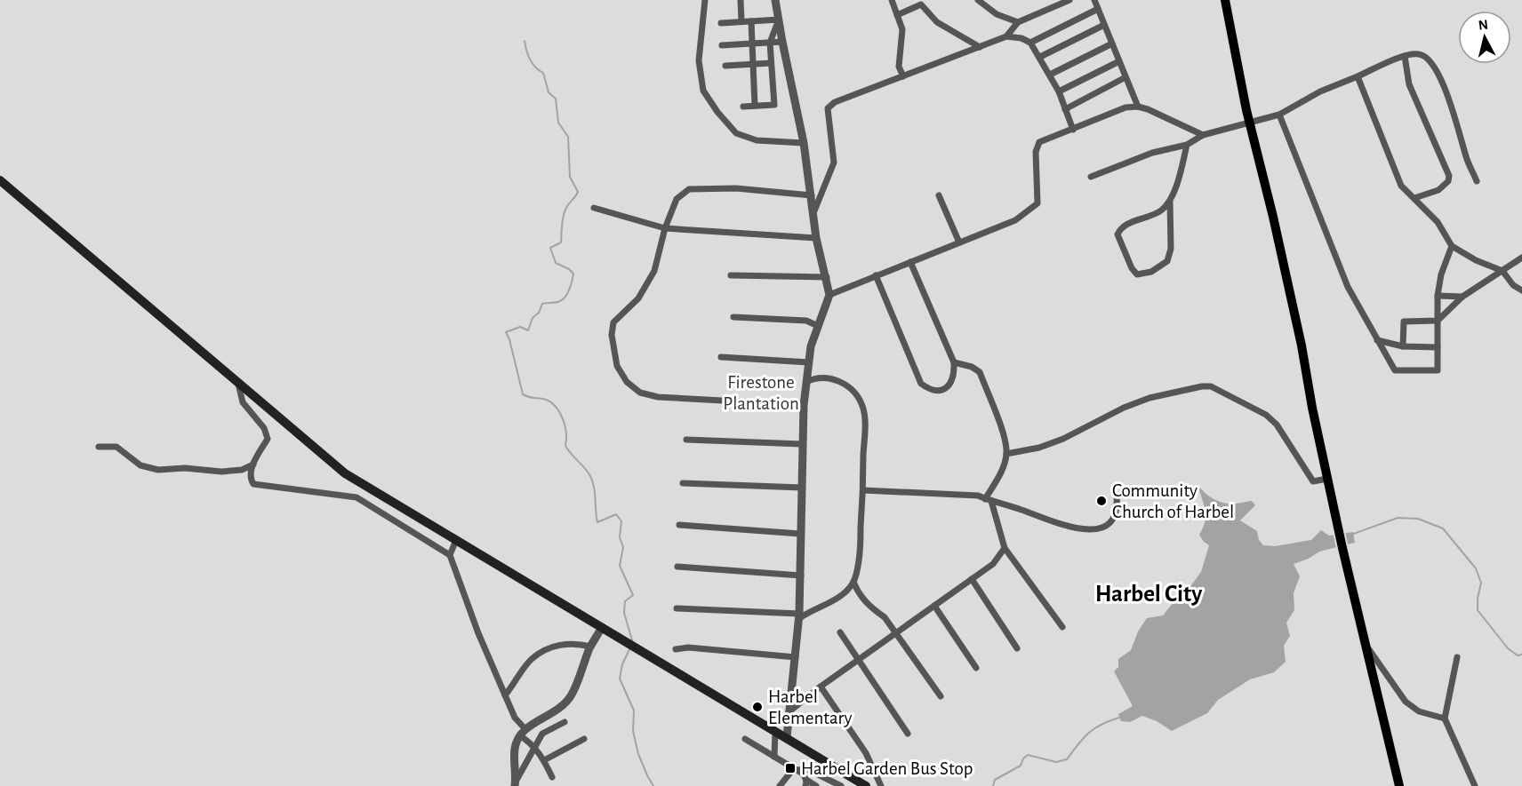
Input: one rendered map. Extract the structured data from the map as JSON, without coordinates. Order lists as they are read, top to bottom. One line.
{"districts":["Harbel City"],"parks":["Firestone Plantation"],"places":{"other":["Community Church of Harbel","Harbel Elementary"],"transit":["Harbel Garden Bus Stop"]},"north":"top"}
